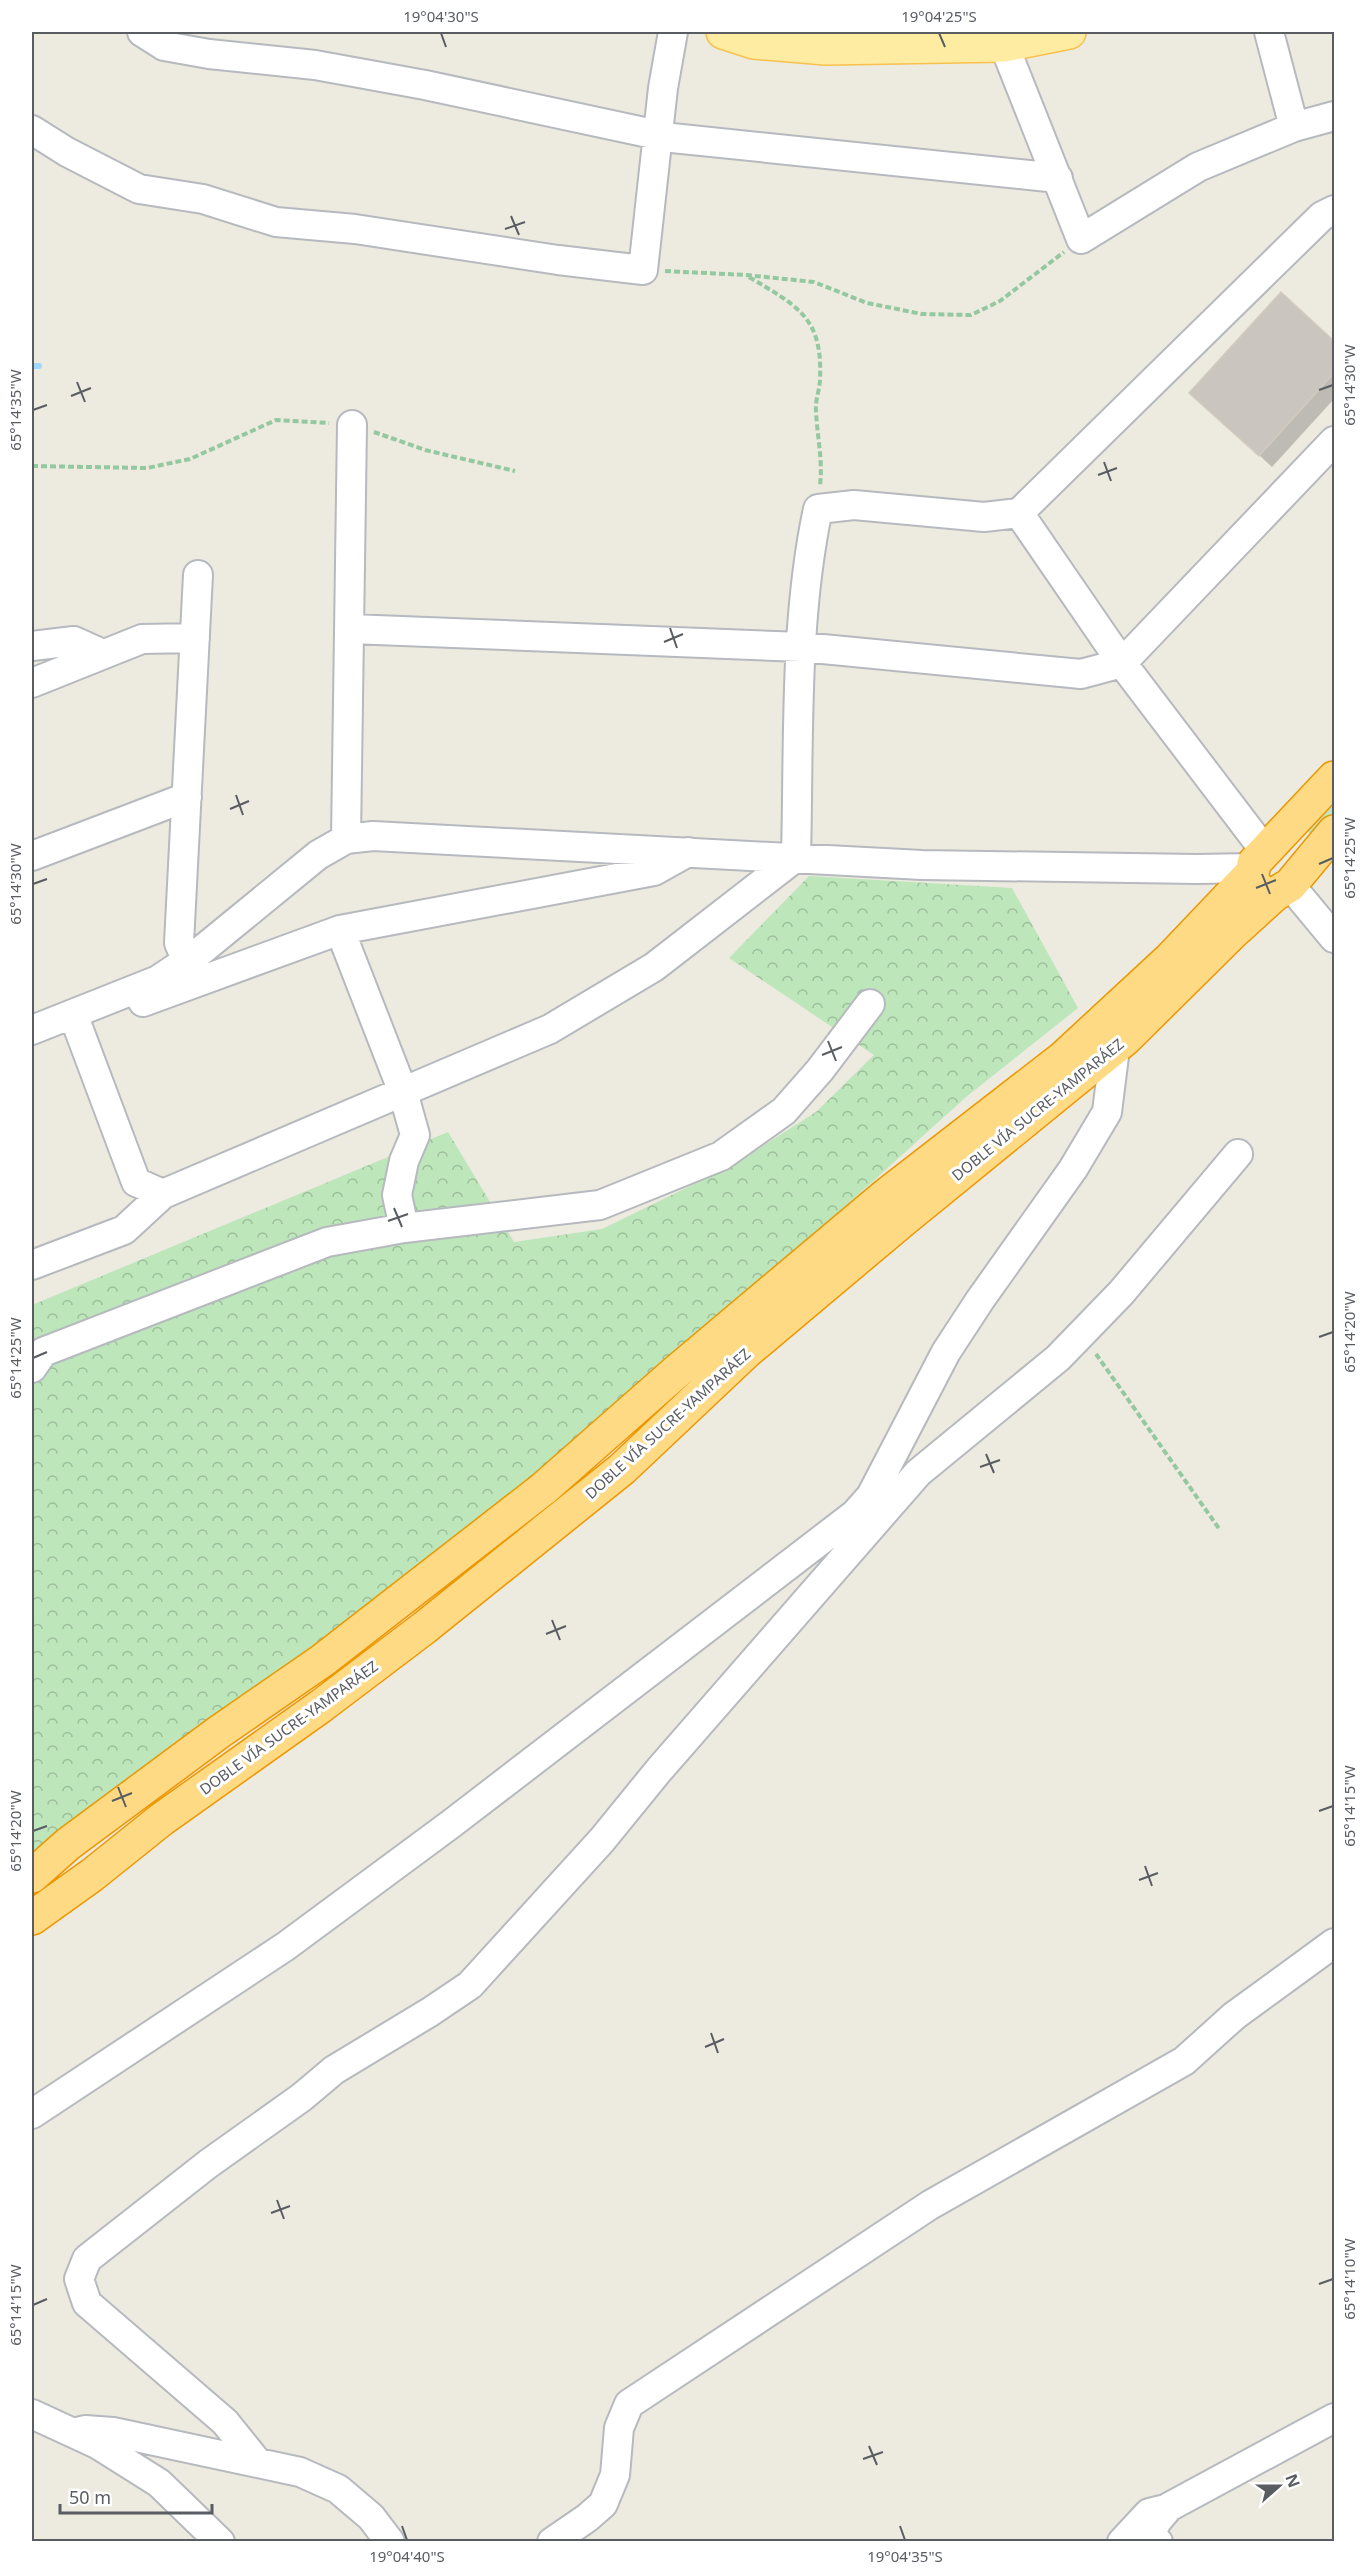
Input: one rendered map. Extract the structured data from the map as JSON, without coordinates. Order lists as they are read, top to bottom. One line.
{"streets":{"highway":["DOBLE VÍA SUCRE-YAMPARÁEZ"]},"scale_bar":"50 m","north":"right","coordinates":["19°04'30\"S","19°04'25\"S","65°14'30\"W","65°14'35\"W","65°14'25\"W","65°14'20\"W","65°14'15\"W","65°14'10\"W","19°04'40\"S","19°04'35\"S"]}
